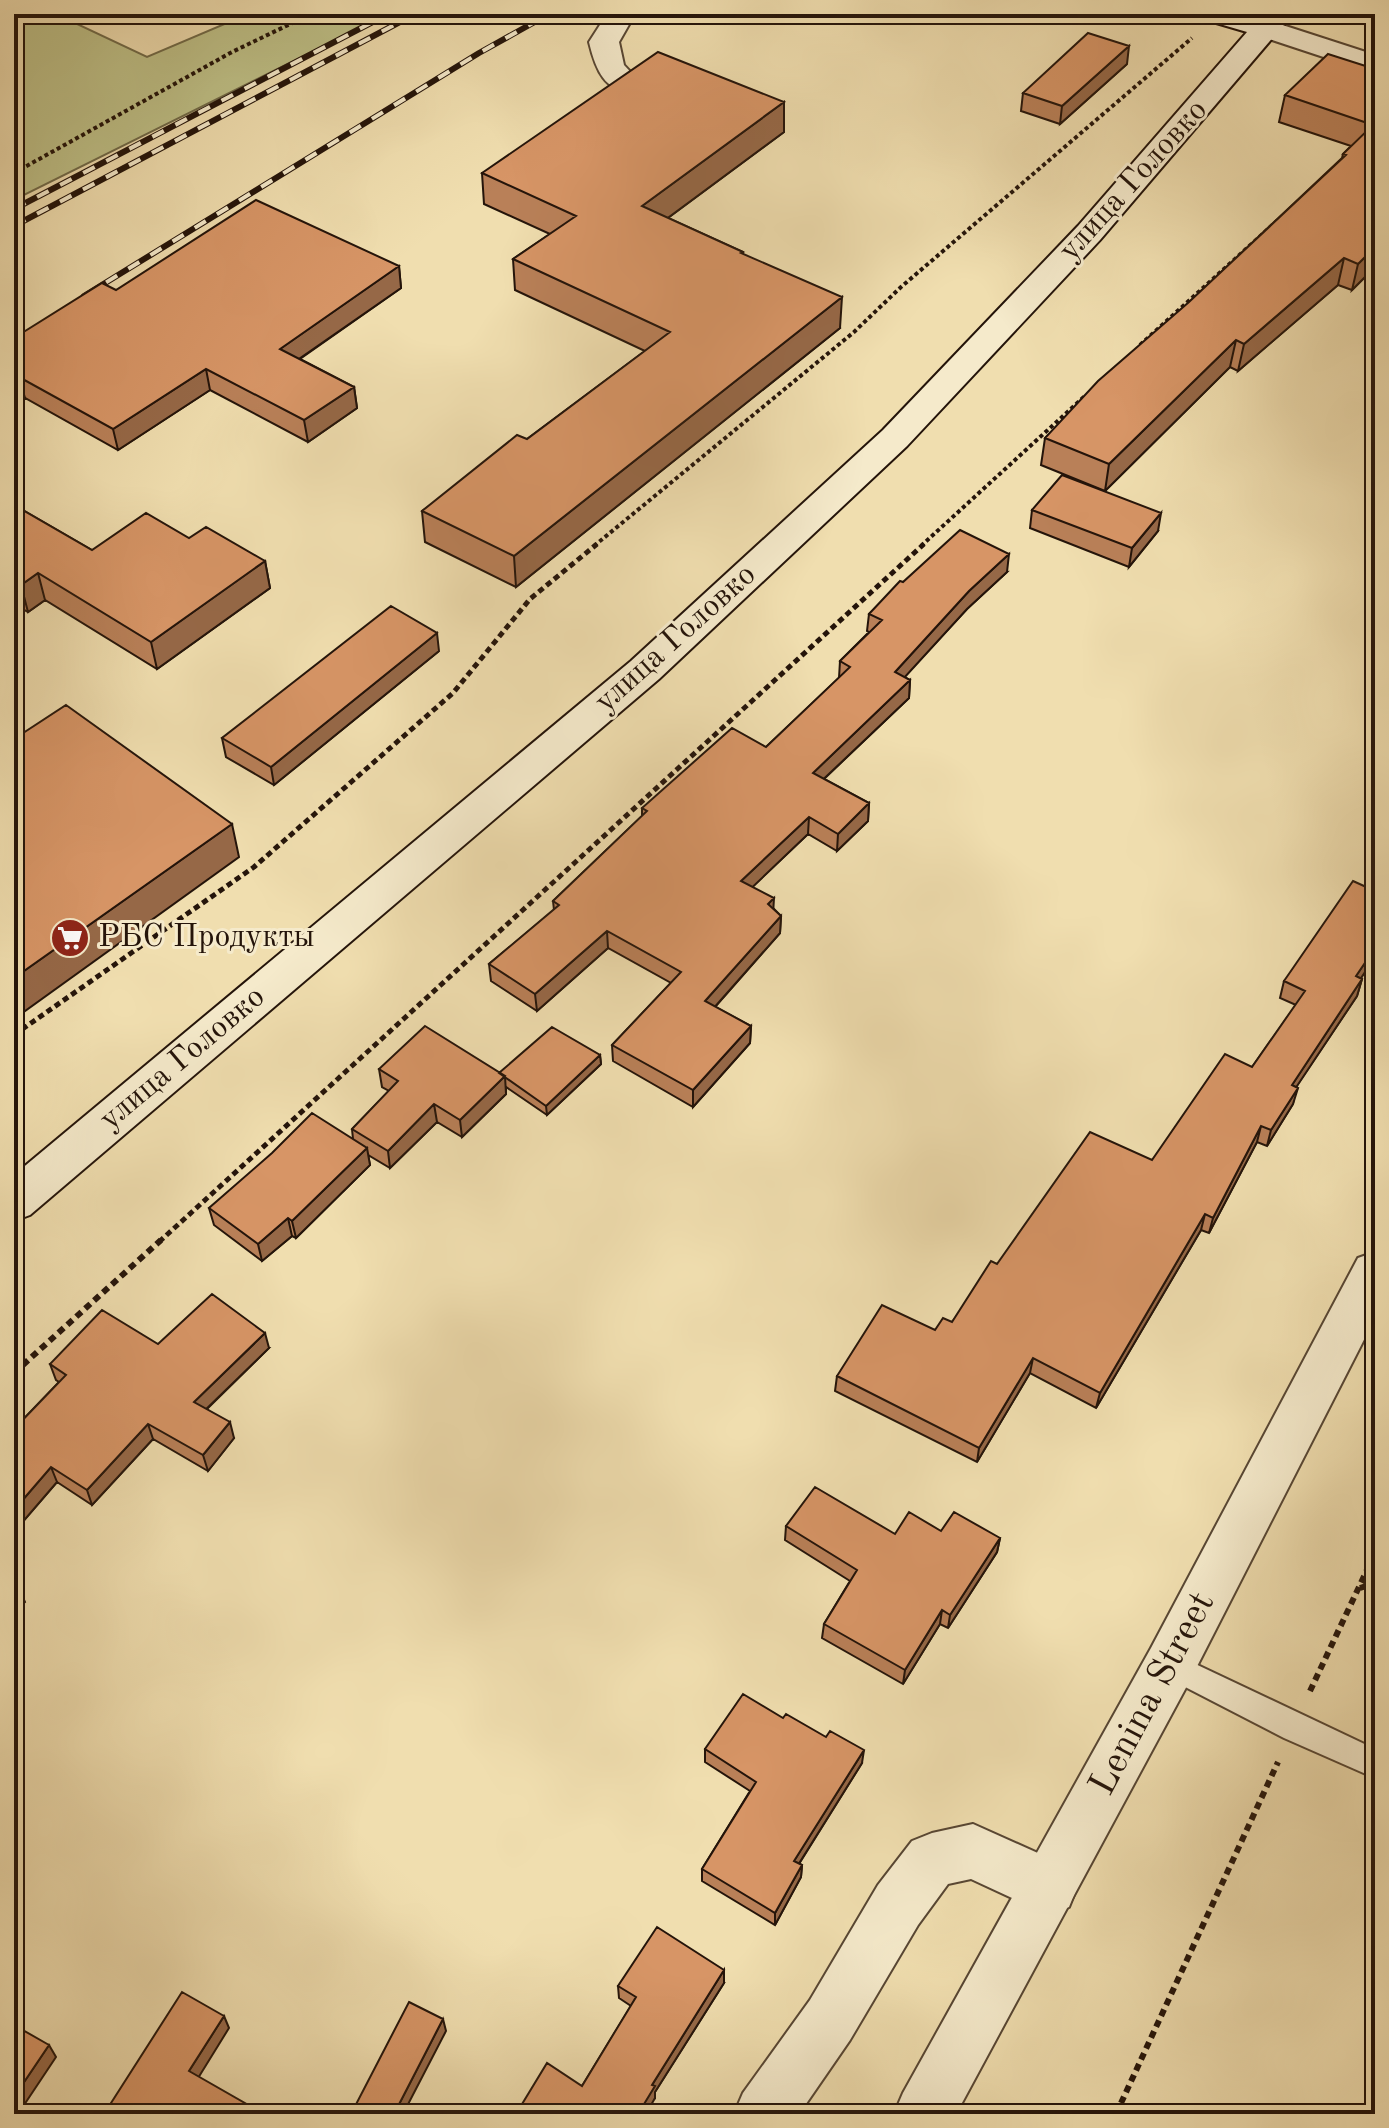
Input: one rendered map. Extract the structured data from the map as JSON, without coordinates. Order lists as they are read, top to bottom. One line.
{"streets":{"main road":["улица Головко","Lenina Street"]},"places":{"supermarket":["РБС Продукты"]}}
